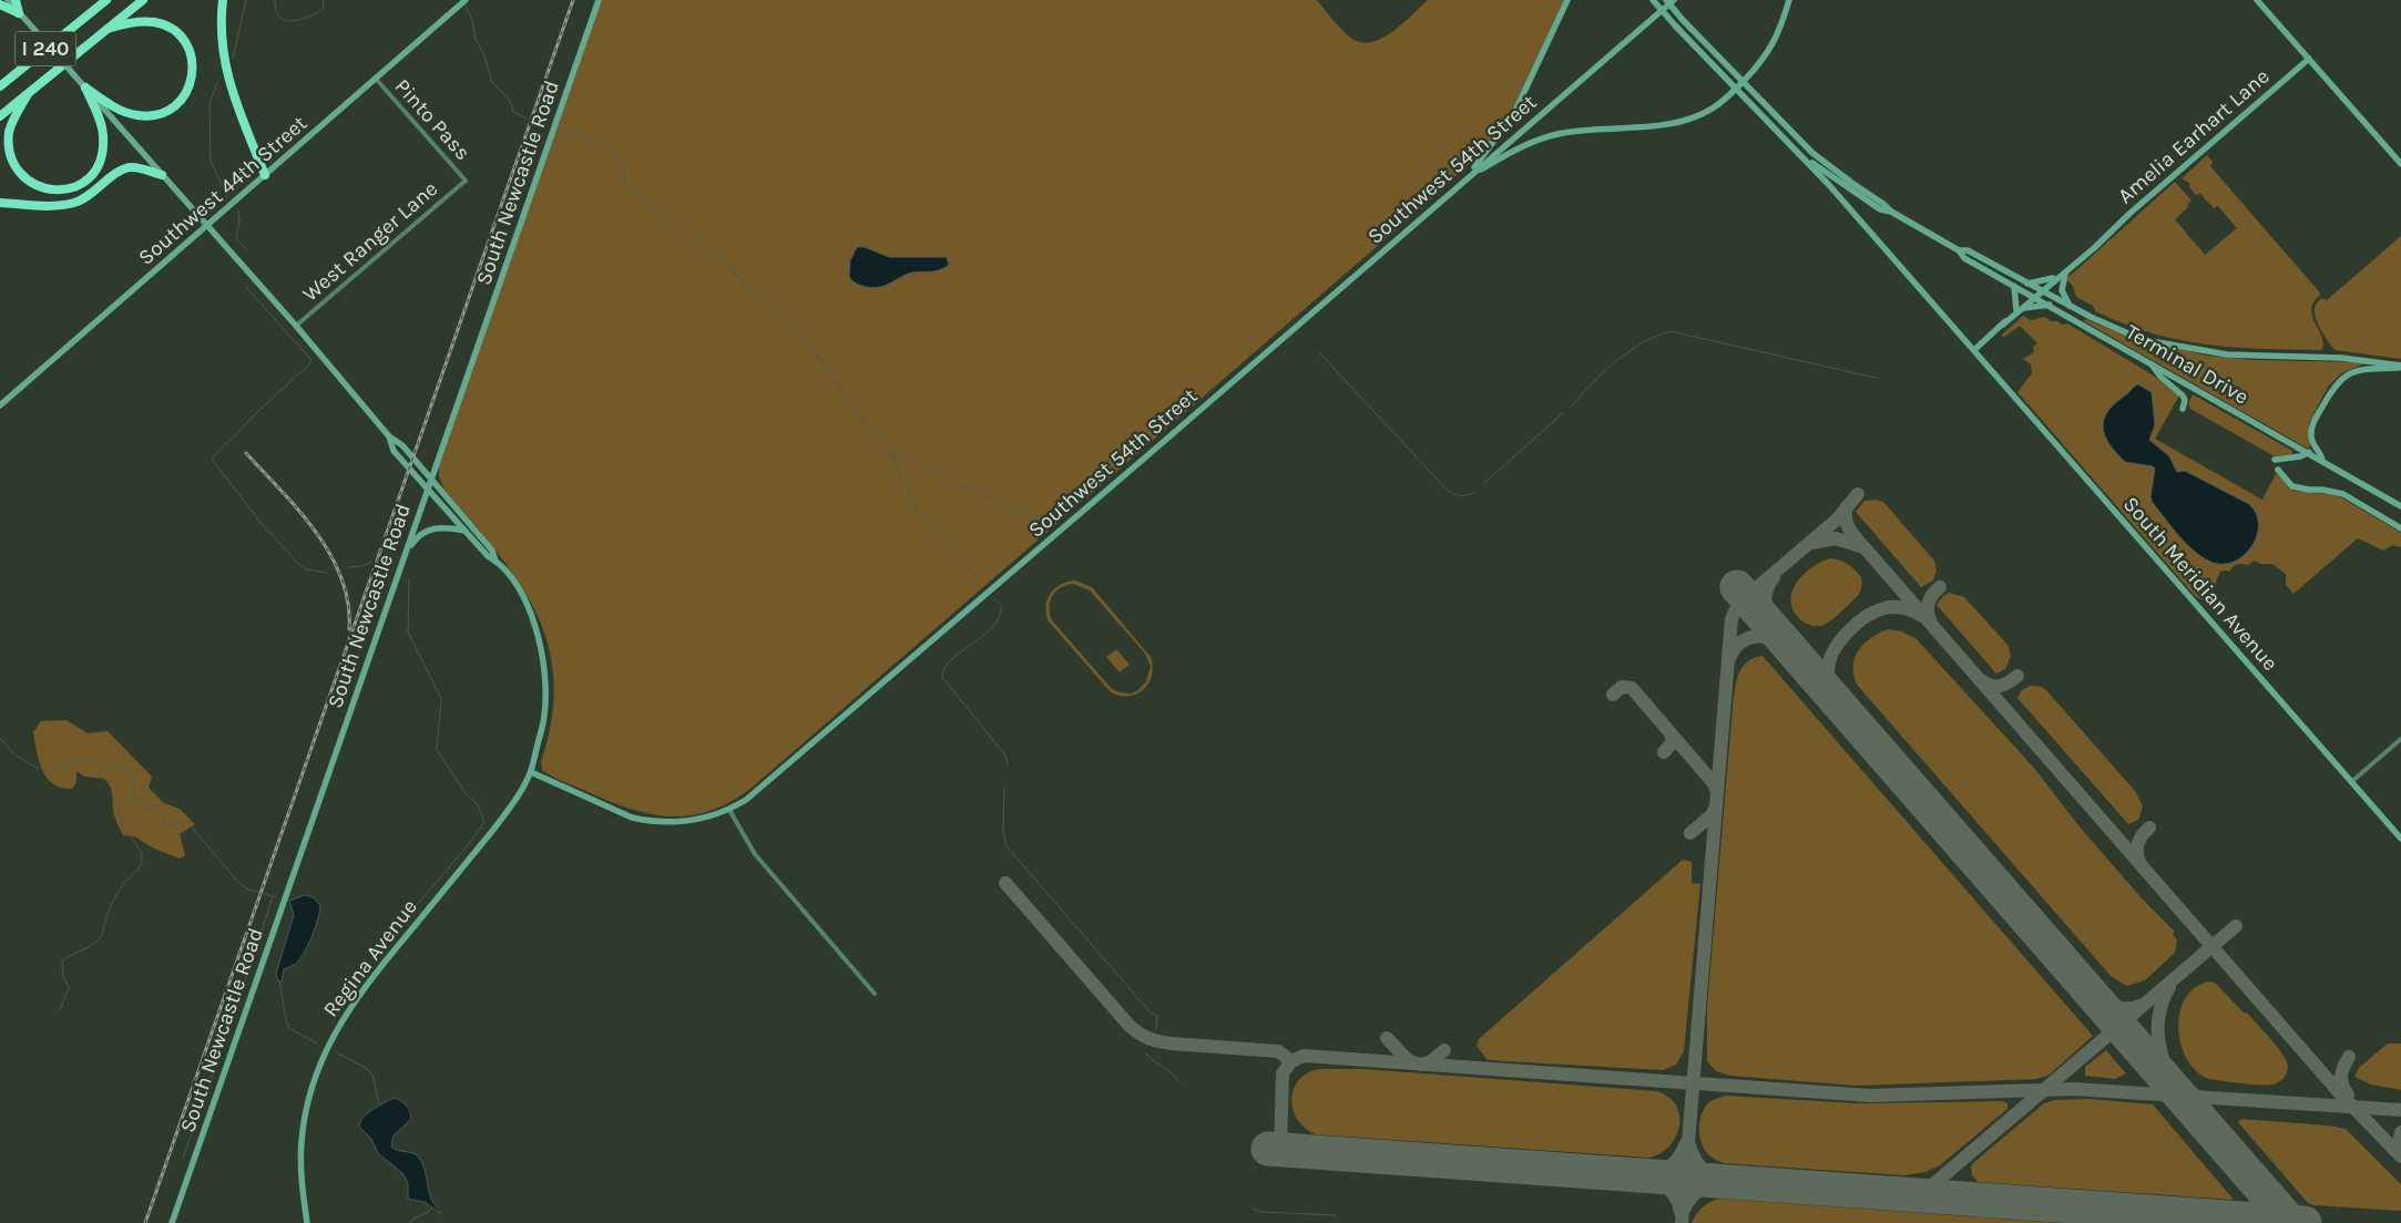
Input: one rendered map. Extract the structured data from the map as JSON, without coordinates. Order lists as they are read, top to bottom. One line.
{"streets":{"highway":["I 240"],"main road":["Amelia Earhart Lane","Southwest 54th Street","South Newcastle Road","Southwest 44th Street","Terminal Drive","South Meridian Avenue","Regina Avenue"],"street":["Pinto Pass","West Ranger Lane"]},"crossings":[["Pinto Pass","Southwest 44th Street"],["Pinto Pass","West Ranger Lane"],["Amelia Earhart Lane","Terminal Drive"],["Amelia Earhart Lane","South Meridian Avenue"],["Southwest 54th Street","Regina Avenue"],["Terminal Drive","South Meridian Avenue"]]}
